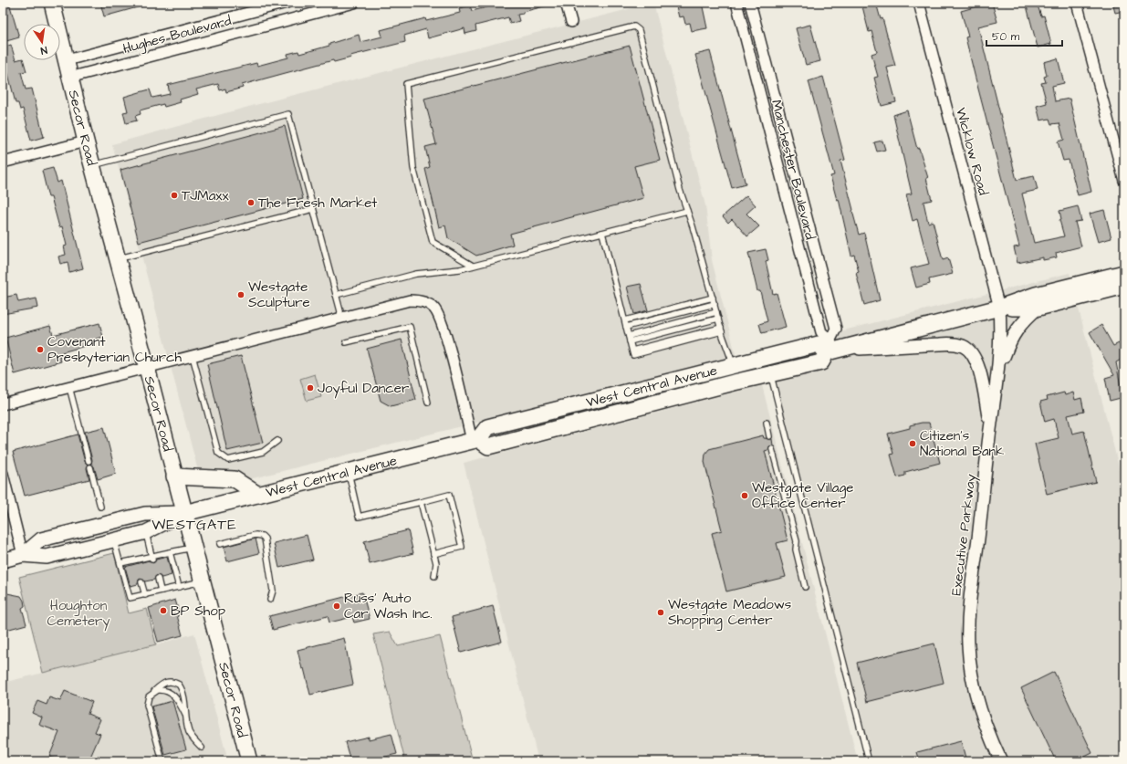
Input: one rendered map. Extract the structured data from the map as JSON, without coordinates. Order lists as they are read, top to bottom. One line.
{"streets":{"main road":["Secor Road","West Central Avenue"],"street":["Hughes Boulevard","Wicklow Road","Manchester Boulevard","Executive Parkway"]},"crossings":[["Hughes Boulevard","Secor Road"],["Secor Road","West Central Avenue"],["Wicklow Road","West Central Avenue"],["Wicklow Road","Executive Parkway"],["Manchester Boulevard","West Central Avenue"],["West Central Avenue","Executive Parkway"]],"districts":["WESTGATE"],"parks":["Houghton Cemetery"],"places":["TJMaxx","The Fresh Market","Westgate Sculpture","Covenant Presbyterian Church","Joyful Dancer","Citizen's National Bank","Westgate Village Office Center","Russ' Auto Car Wash Inc.","BP Shop","Westgate Meadows Shopping Center"],"scale_bar":"50 m","north":"bottom"}
